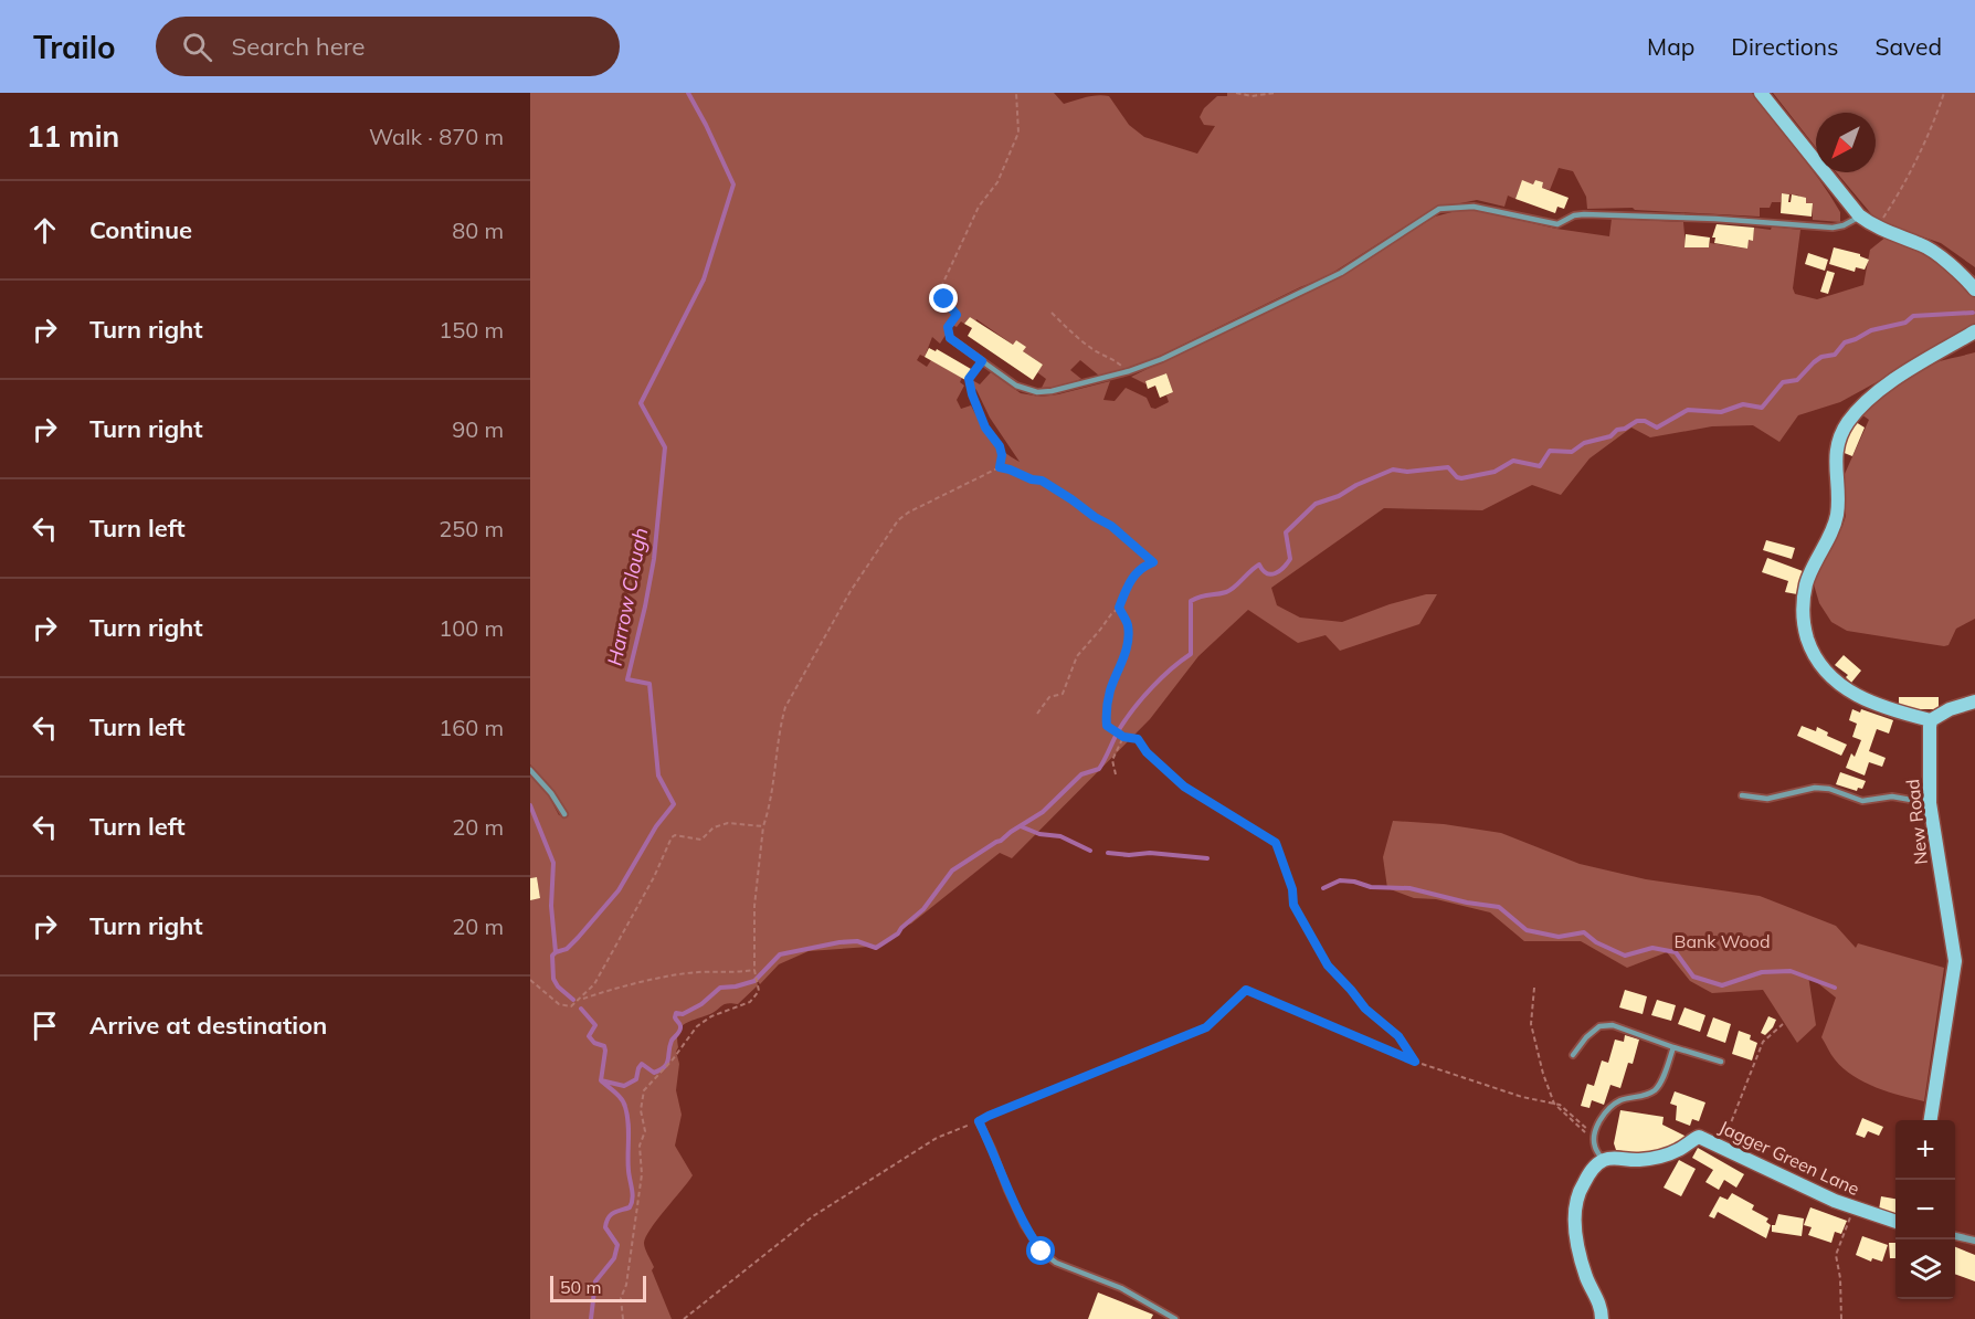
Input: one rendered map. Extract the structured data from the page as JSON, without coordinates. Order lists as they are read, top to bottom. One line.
{"streets":{"street":["New Road","Jagger Green Lane"]},"water":["Harrow Clough"],"parks":["Bank Wood"],"scale_bar":"50 m","north":"bottom left","page":{"header":"Trailo","search":"Search here","nav":["Map","Directions","Saved"],"heading":["11 min","Walk · 870 m"],"list":[["Continue","80 m"],["Turn right","150 m"],["Turn right","90 m"],["Turn left","250 m"],["Turn right","100 m"],["Turn left","160 m"],["Turn left","20 m"],["Turn right","20 m"],"Arrive at destination"],"map_buttons":["+","−"],"scale":"50 m"}}
